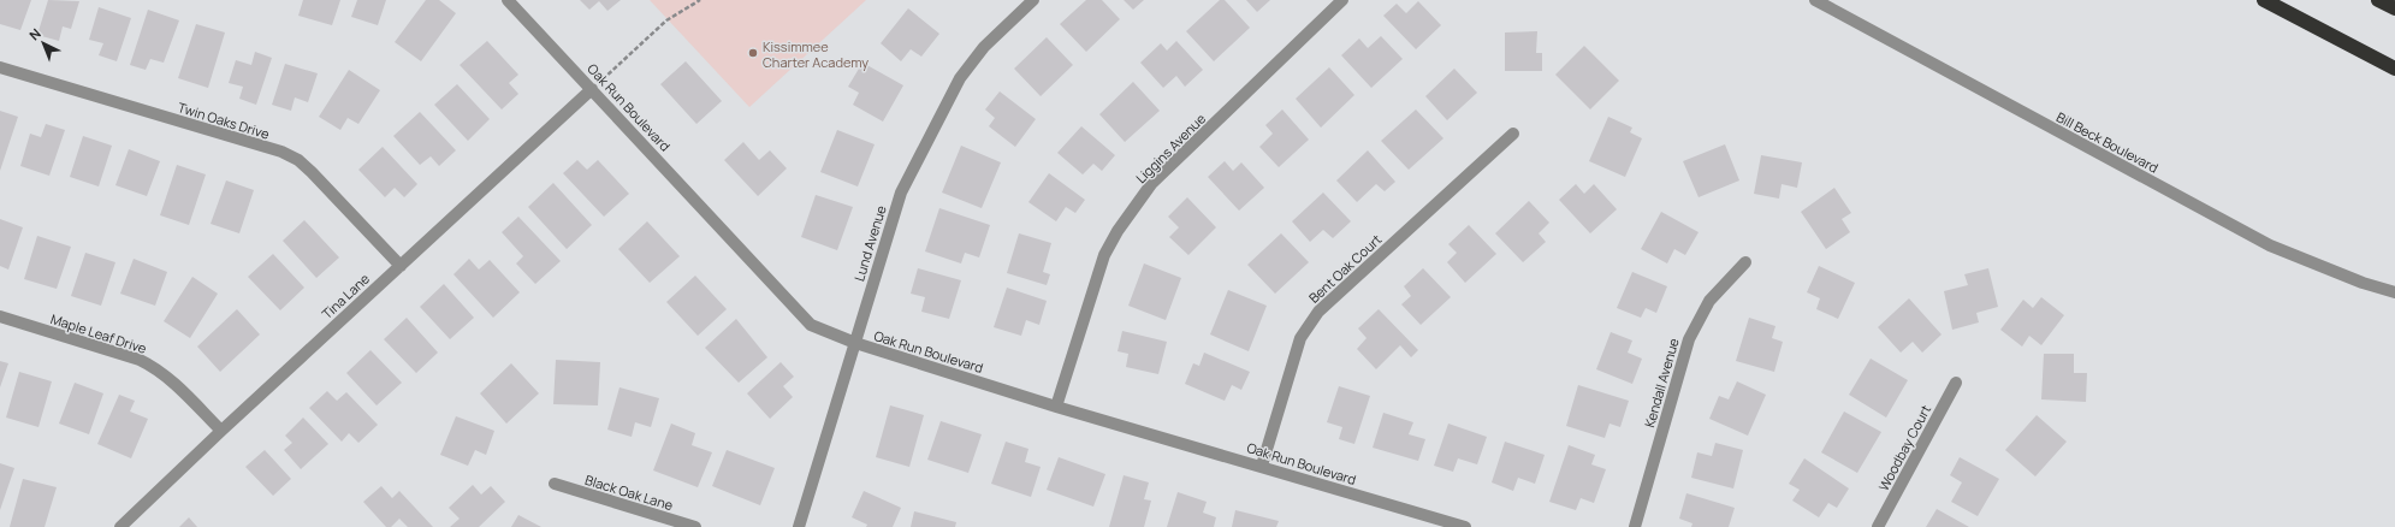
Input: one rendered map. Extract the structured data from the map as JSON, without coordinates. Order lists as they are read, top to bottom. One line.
{"streets":{"street":["Oak Run Boulevard","Twin Oaks Drive","Bill Beck Boulevard","Liggins Avenue","Lund Avenue","Bent Oak Court","Tina Lane","Maple Leaf Drive","Kendall Avenue","Woodbay Court","Black Oak Lane"]},"crossings":[["Oak Run Boulevard","Liggins Avenue"],["Oak Run Boulevard","Lund Avenue"],["Oak Run Boulevard","Bent Oak Court"],["Oak Run Boulevard","Tina Lane"],["Twin Oaks Drive","Tina Lane"],["Tina Lane","Maple Leaf Drive"]],"places":["Kissimmee Charter Academy"],"north":"top left"}
